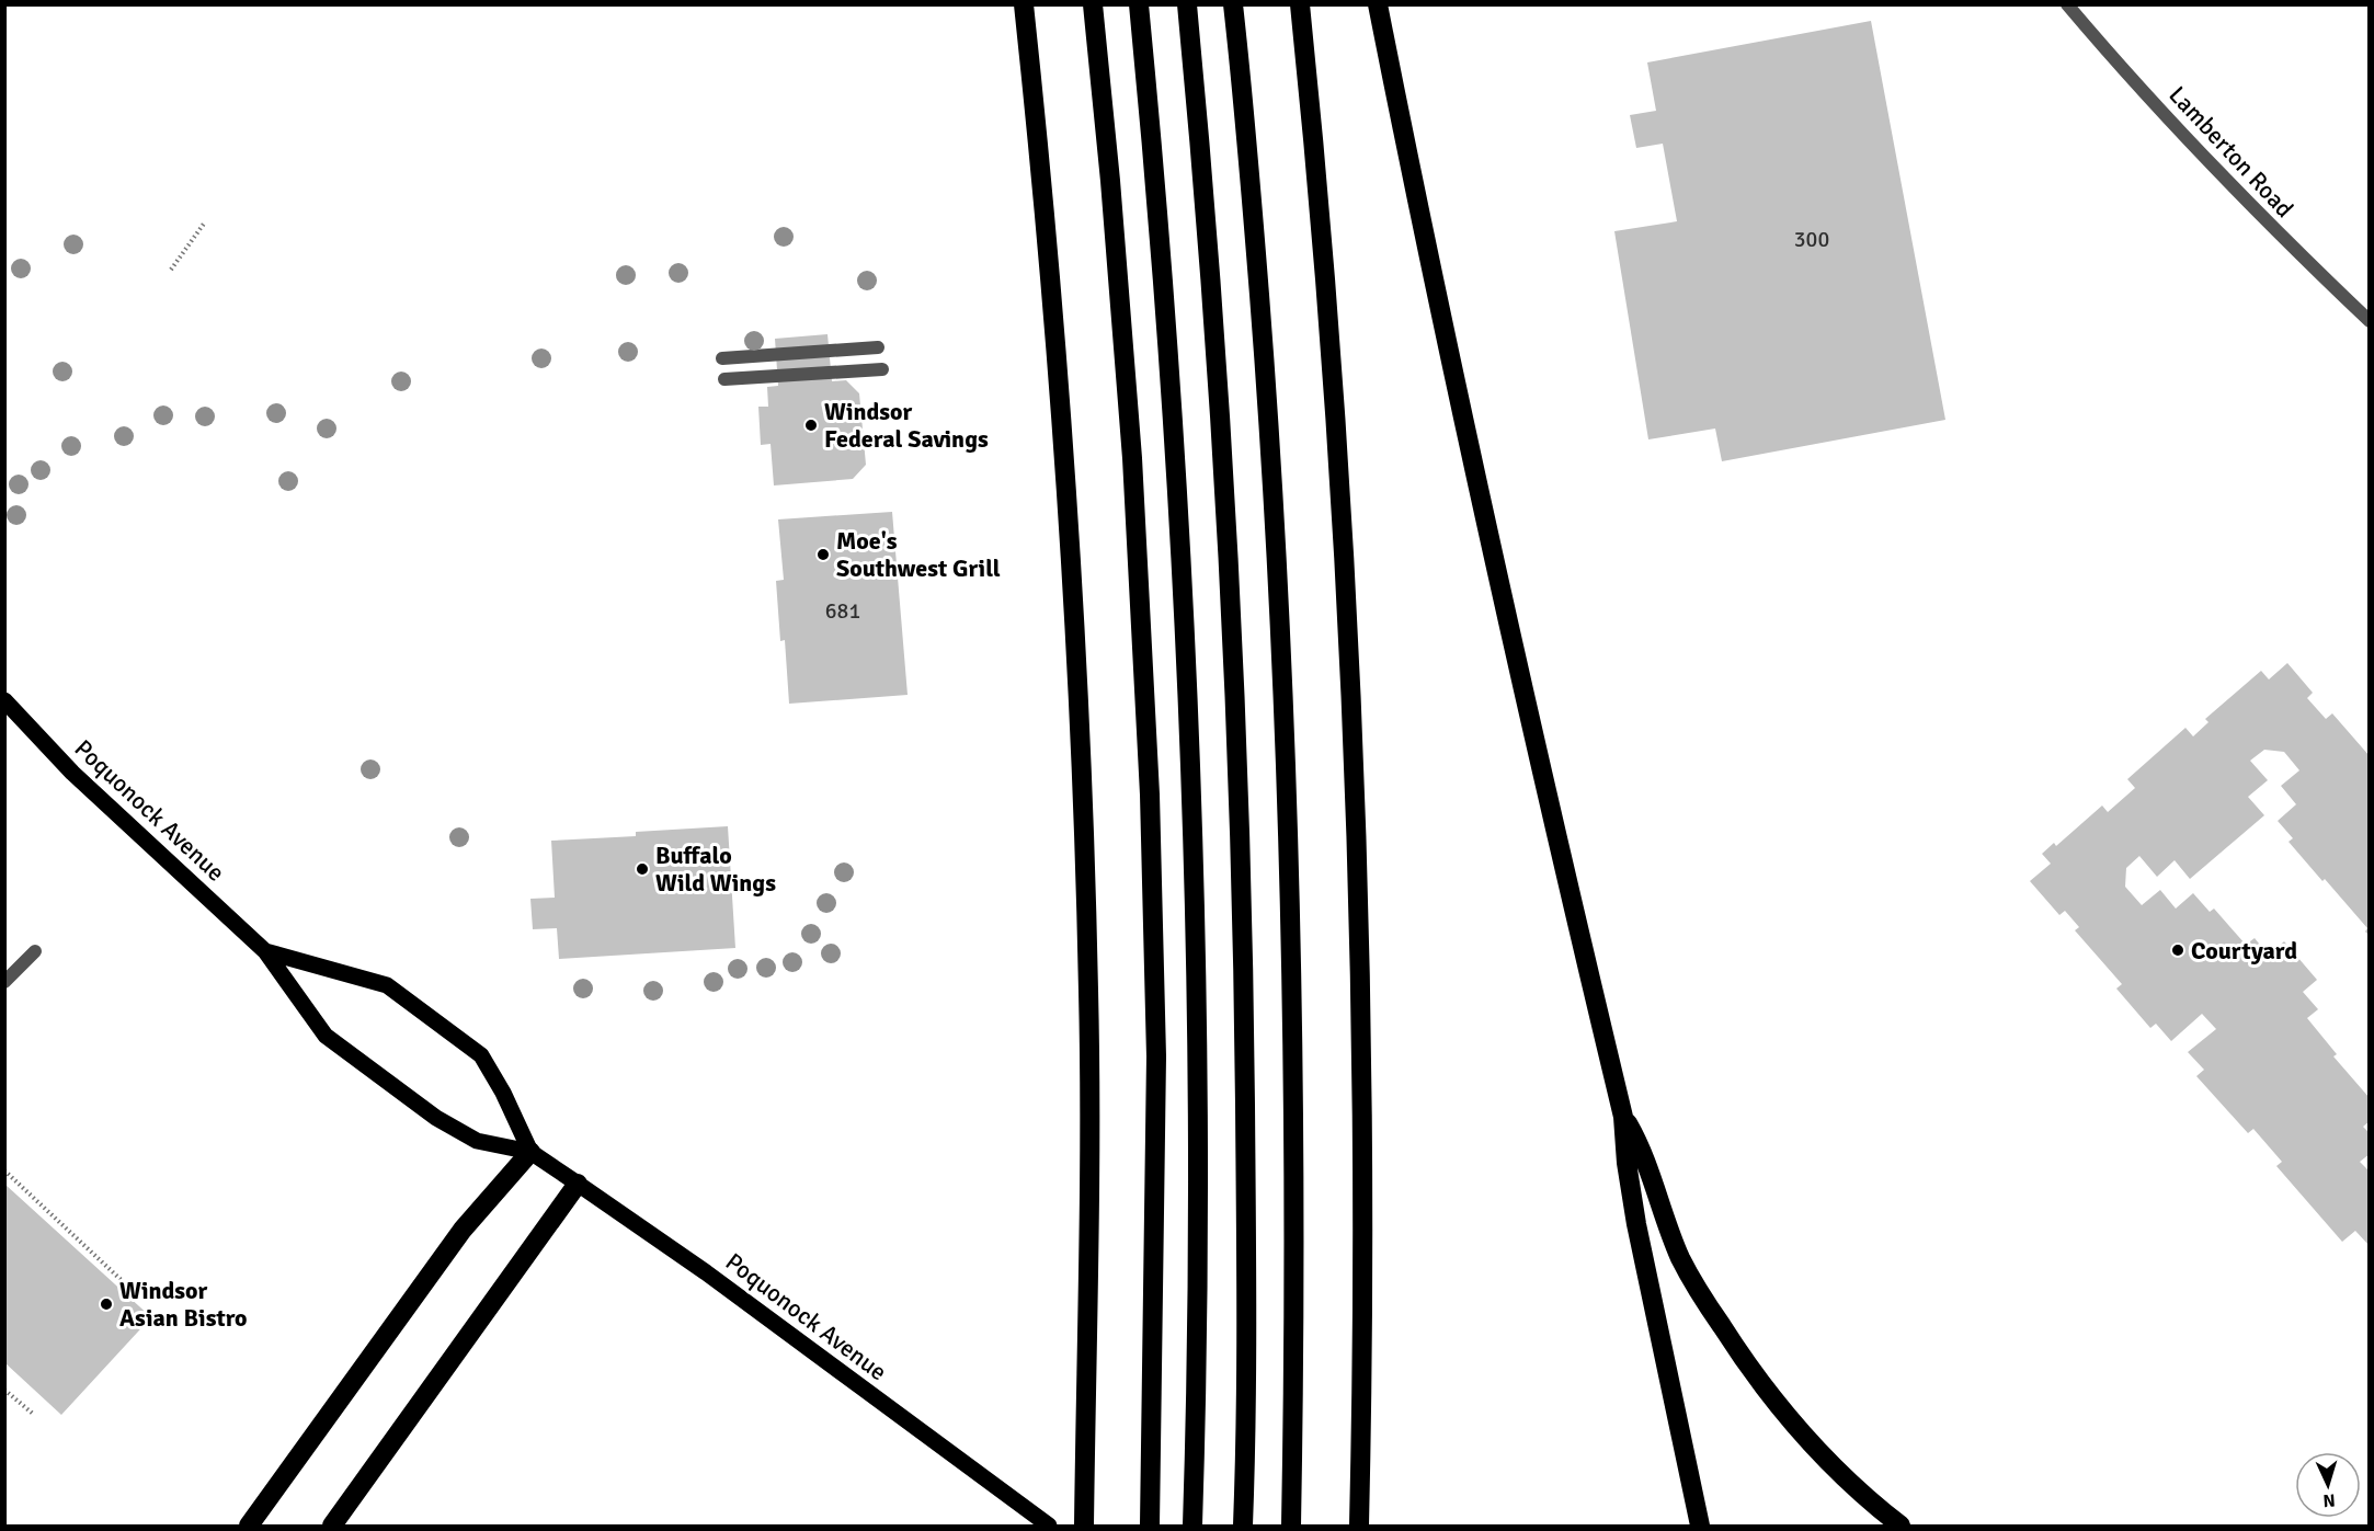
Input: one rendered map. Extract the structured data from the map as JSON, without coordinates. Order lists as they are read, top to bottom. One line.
{"streets":{"main road":["Poquonock Avenue"],"street":["Lamberton Road"]},"places":["Windsor Federal Savings","Moe's Southwest Grill","Buffalo Wild Wings","Courtyard","Windsor Asian Bistro"],"house_numbers":["300","681"],"north":"bottom"}
